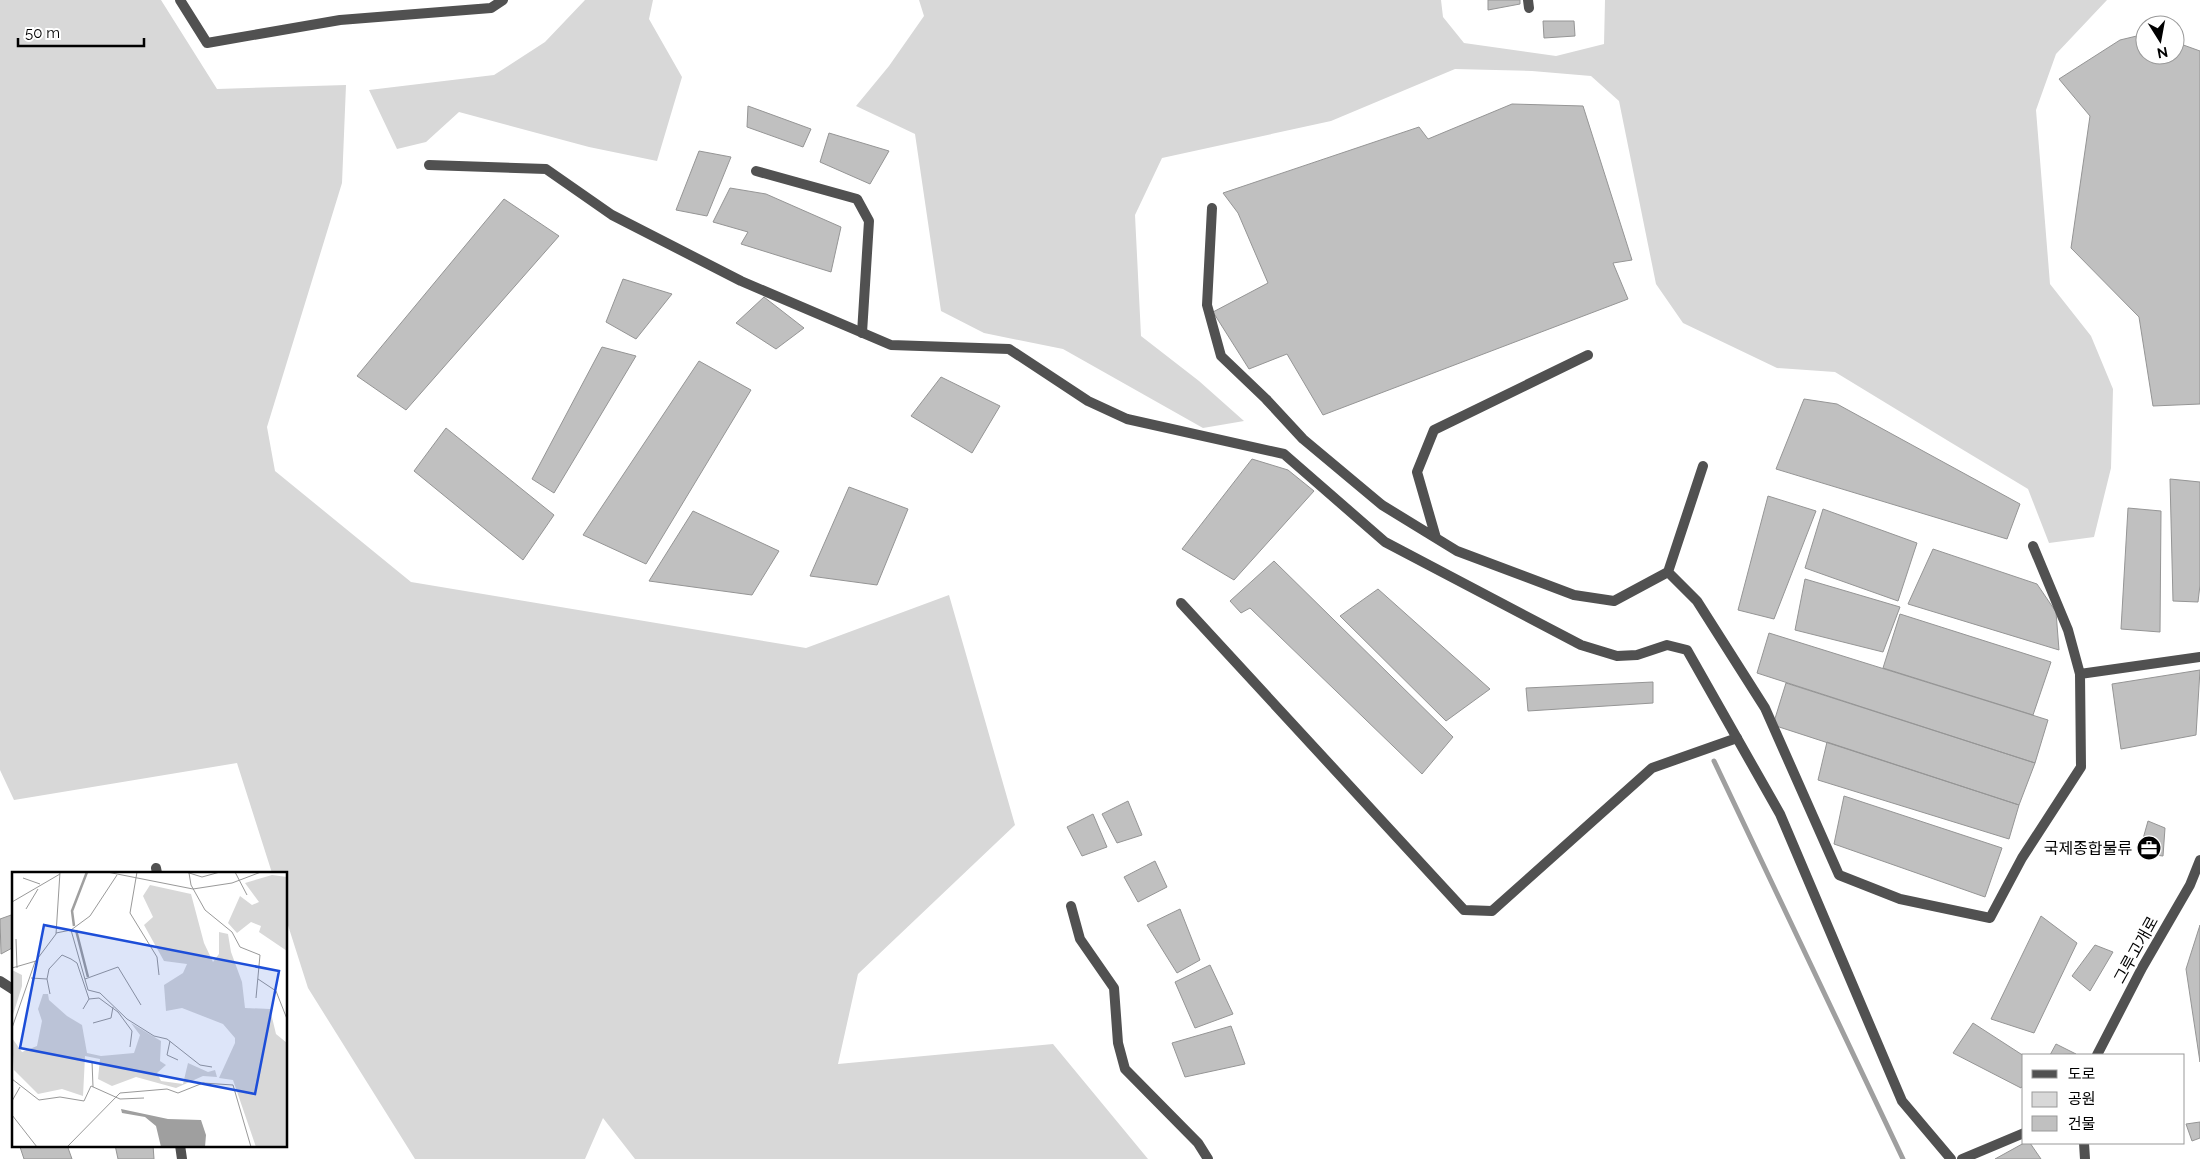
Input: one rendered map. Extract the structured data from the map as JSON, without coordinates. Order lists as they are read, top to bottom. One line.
{"streets":{"street":["그루고개로"]},"places":{"office":["국제종합물류"]},"legend":["도로","공원","건물"],"scale_bar":"50 m","north":"bottom"}
